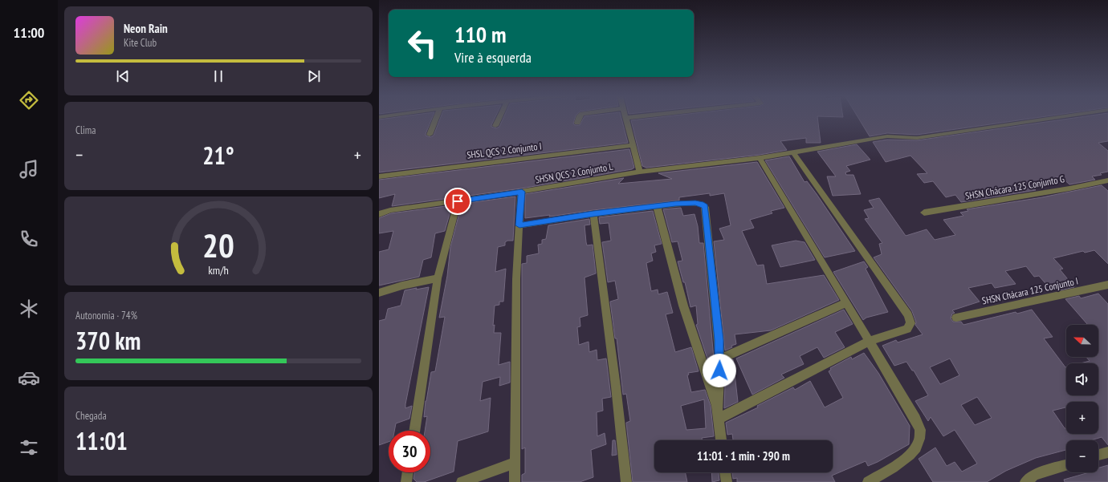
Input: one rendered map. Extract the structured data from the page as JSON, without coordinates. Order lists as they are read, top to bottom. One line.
{"streets":{"street":["SHSL QCS 2 Conjunto I","SHSN QCS 2 Conjunto L","SHSN Chácara 125 Conjunto G","SHSN Chácara 125 Conjunto I"]},"north":"left","page":{"tabs":"11:00","turn":["110 m","Vire à esquerda"],"song":["Neon Rain","Kite Club"],"tile":["Clima",["Autonomia · 74%","370 km"],["Chegada","11:01"]],"heat":["−","21°","+"],"map_buttons":["+","−"],"limit":"30","trip":"11:01 · 1 min · 290 m","gauge":["20","km/h"]}}
